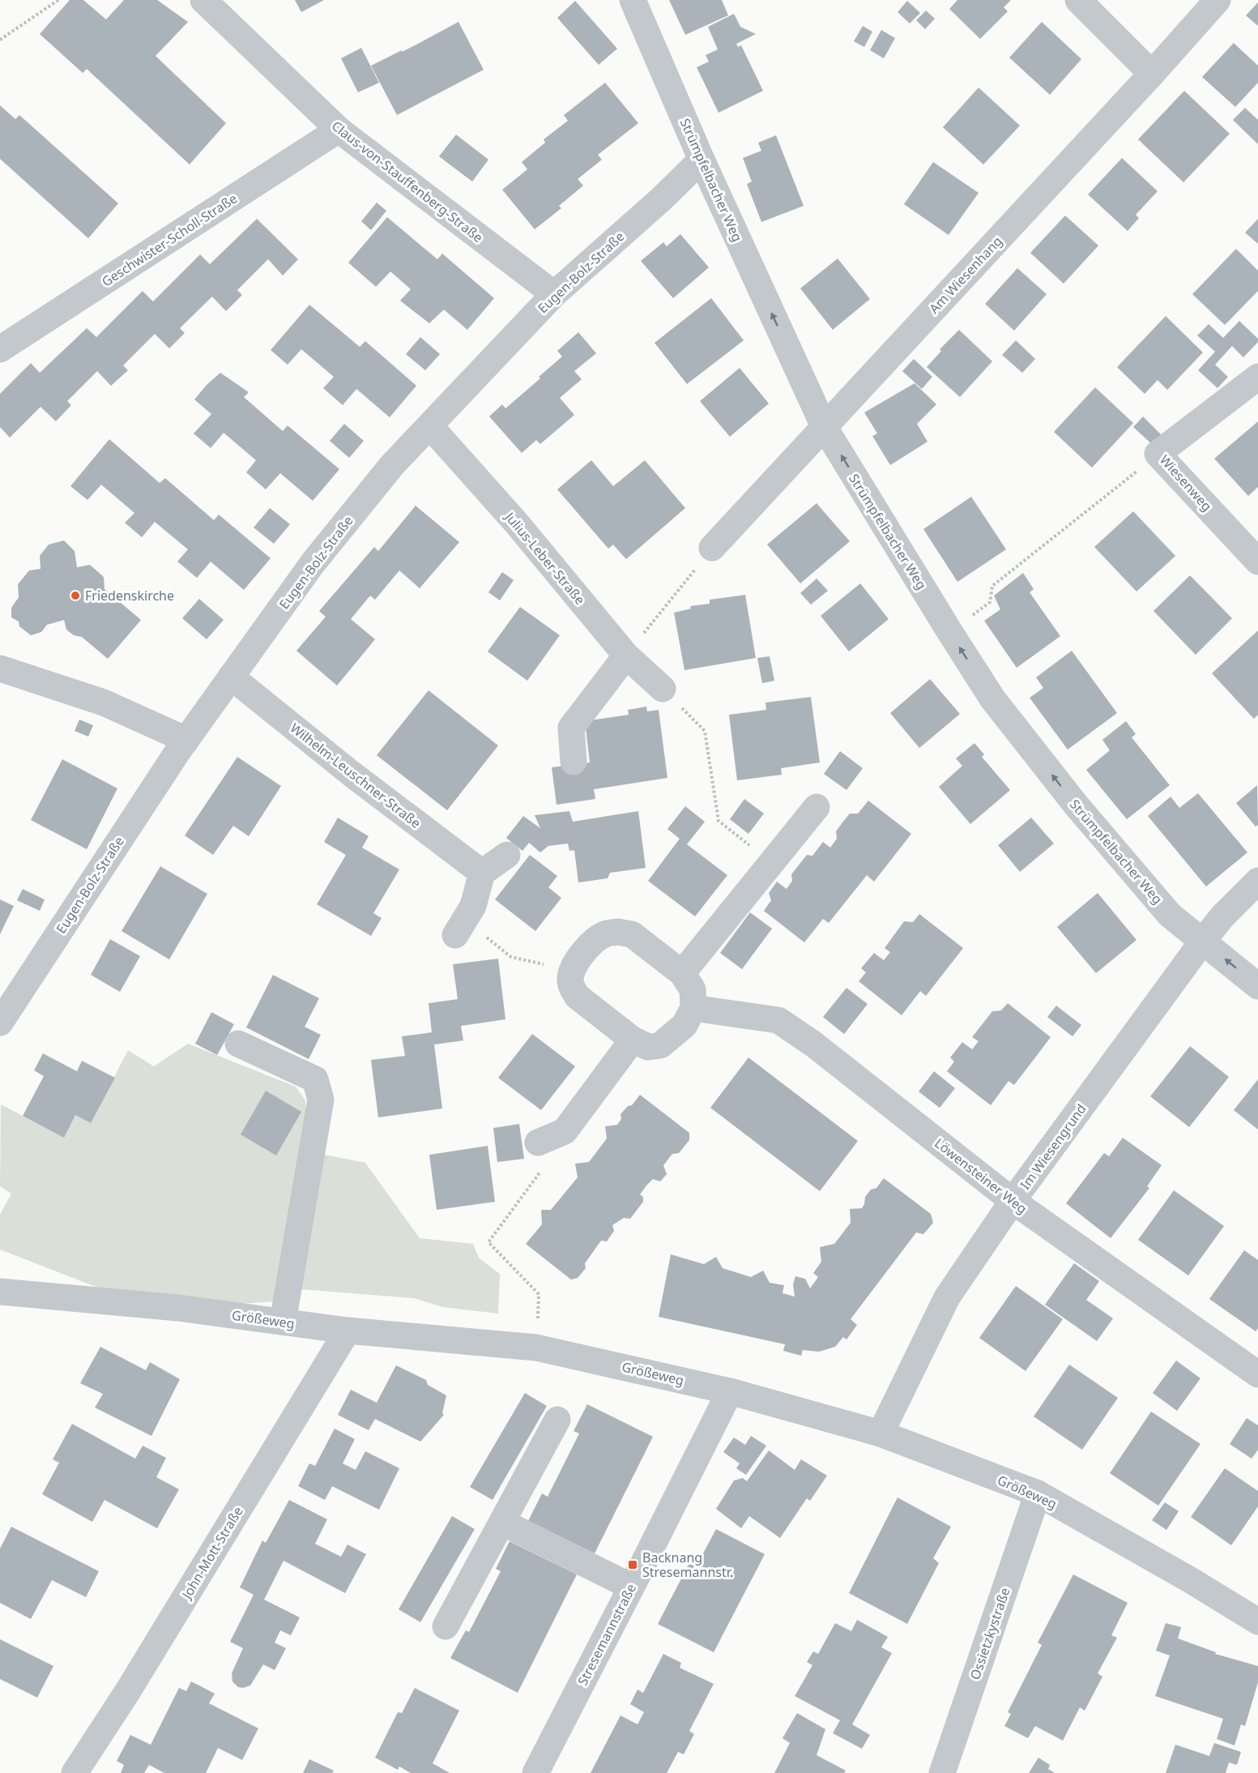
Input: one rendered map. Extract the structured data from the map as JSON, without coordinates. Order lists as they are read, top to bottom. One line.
{"streets":{"street":["Strümpfelbacher Weg","Claus-von-Stauffenberg-Straße","Geschwister-Scholl-Straße","Eugen-Bolz-Straße","Am Wiesenhang","Wiesenweg","Julius-Leber-Straße","Wilhelm-Leuschner-Straße","Im Wiesengrund","Löwensteiner Weg","Größeweg","John-Mott-Straße","Ossietzkystraße","Stresemannstraße"]},"crossings":[["Strümpfelbacher Weg","Eugen-Bolz-Straße"],["Strümpfelbacher Weg","Am Wiesenhang"],["Strümpfelbacher Weg","Im Wiesengrund"],["Claus-von-Stauffenberg-Straße","Geschwister-Scholl-Straße"],["Claus-von-Stauffenberg-Straße","Eugen-Bolz-Straße"],["Eugen-Bolz-Straße","Julius-Leber-Straße"],["Eugen-Bolz-Straße","Wilhelm-Leuschner-Straße"],["Im Wiesengrund","Löwensteiner Weg"],["Im Wiesengrund","Größeweg"],["Größeweg","John-Mott-Straße"],["Größeweg","Ossietzkystraße"],["Größeweg","Stresemannstraße"]],"one_way":["Strümpfelbacher Weg"],"places":{"other":["Friedenskirche"],"transit":["Backnang Stresemannstr."]}}
